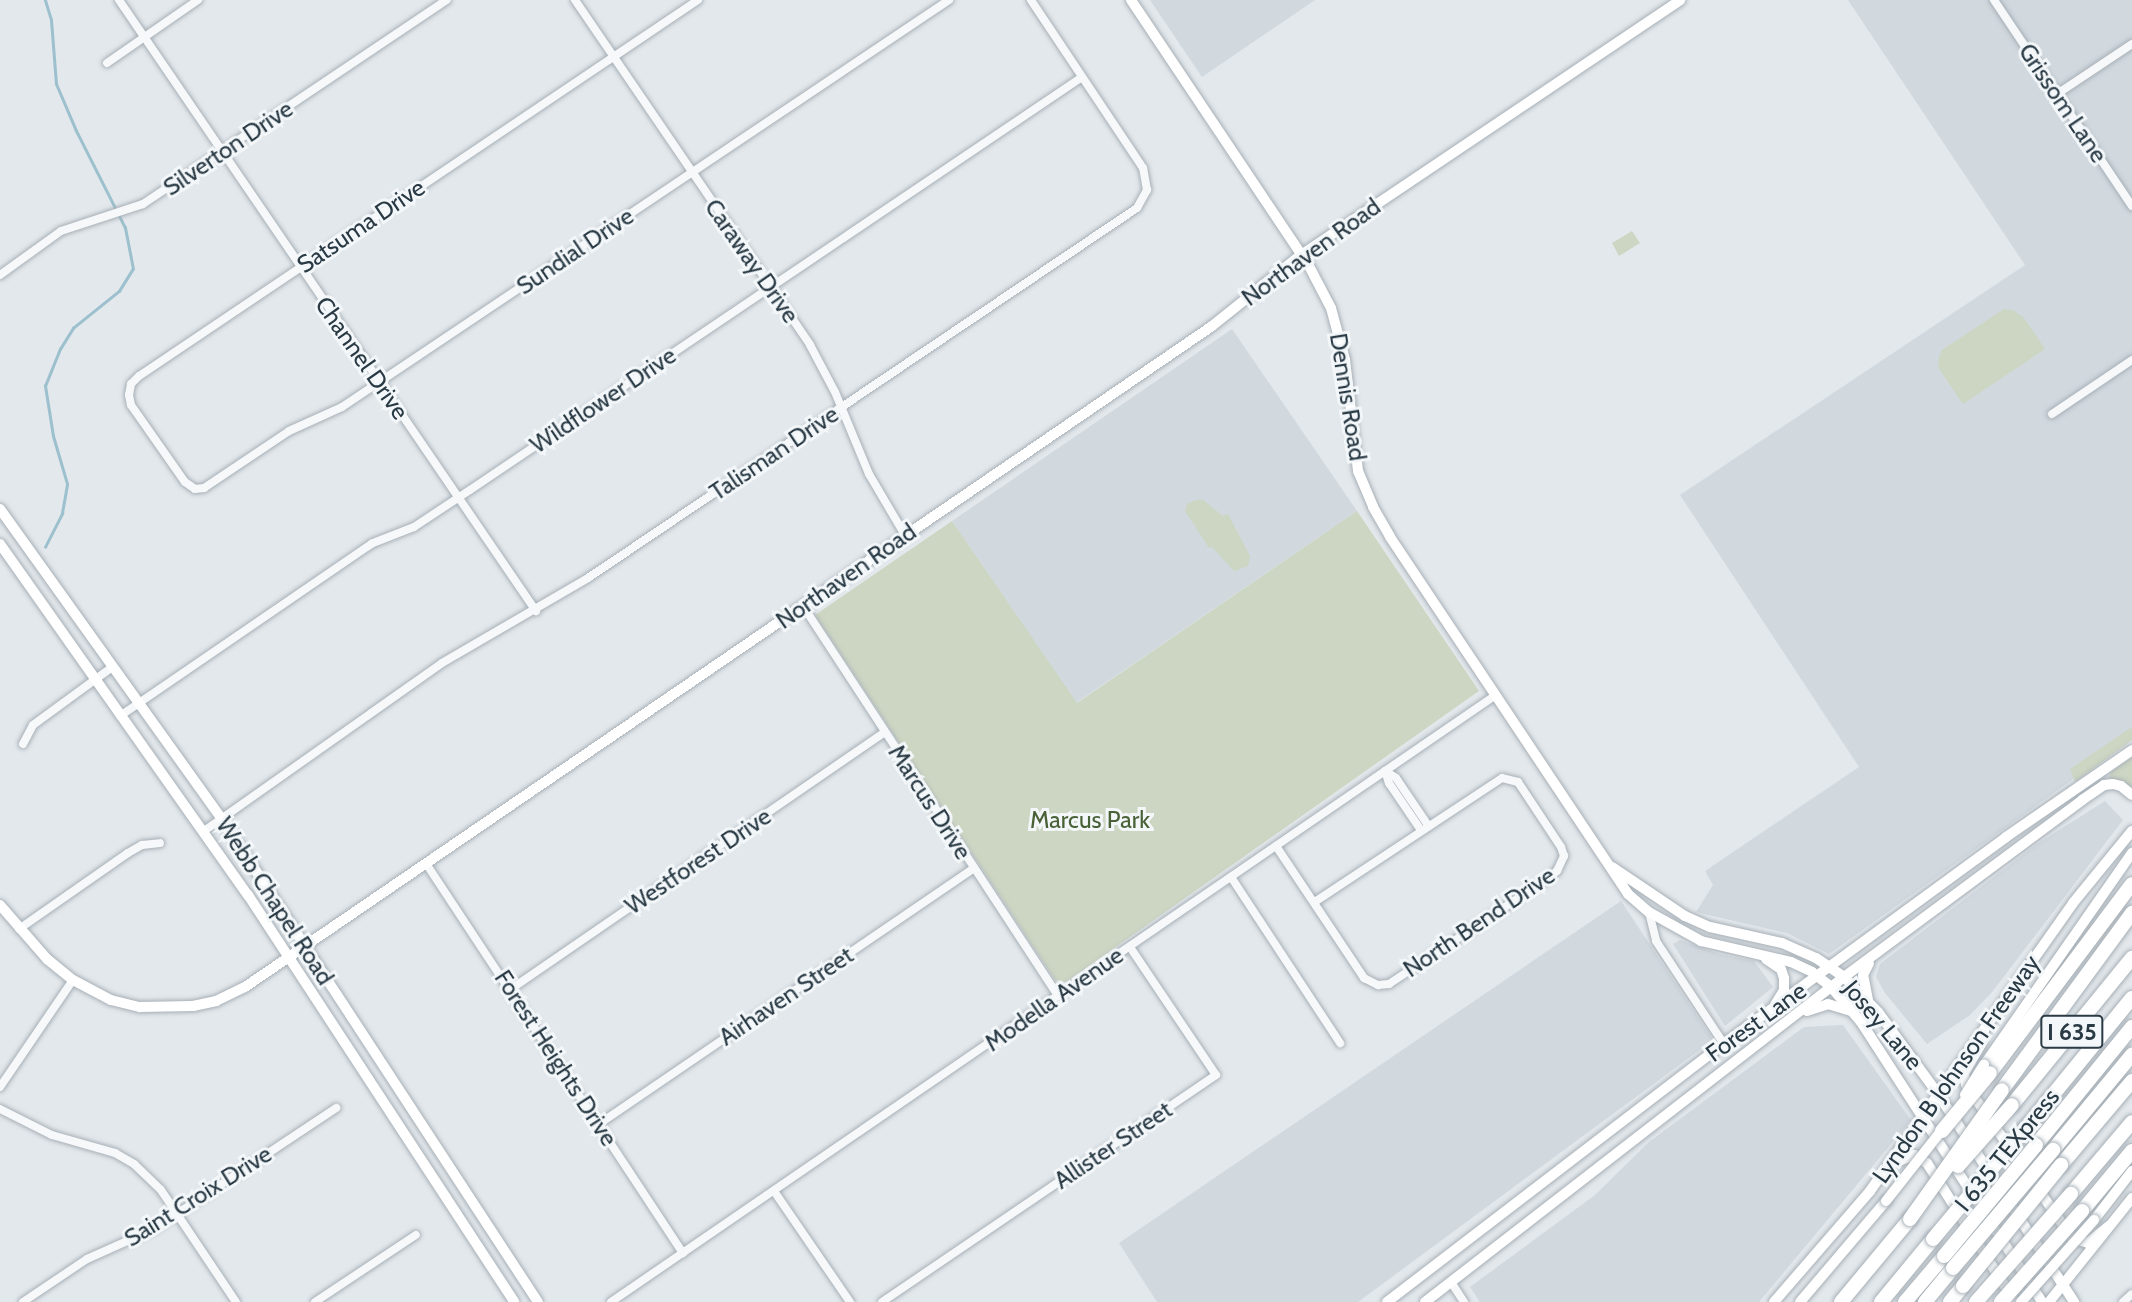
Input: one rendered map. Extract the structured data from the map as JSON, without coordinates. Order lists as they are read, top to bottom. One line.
{"streets":{"highway":["I 635","Lyndon B Johnson Freeway","I 635 TEXpress"],"main road":["Northaven Road","Dennis Road","Webb Chapel Road","Forest Lane","Josey Lane"],"street":["Grissom Lane","Silverton Drive","Satsuma Drive","Sundial Drive","Caraway Drive","Channel Drive","Wildflower Drive","Talisman Drive","Marcus Drive","Westforest Drive","North Bend Drive","Airhaven Street","Modella Avenue","Forest Heights Drive","Allister Street","Saint Croix Drive"]},"crossings":[["Silverton Drive","Channel Drive"],["Satsuma Drive","Sundial Drive"],["Satsuma Drive","Caraway Drive"],["Satsuma Drive","Channel Drive"],["Sundial Drive","Caraway Drive"],["Sundial Drive","Channel Drive"],["Northaven Road","Caraway Drive"],["Northaven Road","Dennis Road"],["Northaven Road","Marcus Drive"],["Northaven Road","Webb Chapel Road"],["Northaven Road","Forest Heights Drive"],["Caraway Drive","Wildflower Drive"],["Caraway Drive","Talisman Drive"],["Channel Drive","Wildflower Drive"],["Channel Drive","Talisman Drive"],["Dennis Road","Modella Avenue"],["Dennis Road","Josey Lane"],["Wildflower Drive","Talisman Drive"],["Wildflower Drive","Webb Chapel Road"],["Talisman Drive","Webb Chapel Road"],["Marcus Drive","Westforest Drive"],["Marcus Drive","Airhaven Street"],["Marcus Drive","Modella Avenue"],["Westforest Drive","Forest Heights Drive"],["Airhaven Street","Forest Heights Drive"],["Modella Avenue","Forest Heights Drive"],["Modella Avenue","Allister Street"],["Forest Lane","Josey Lane"],["Josey Lane","Lyndon B Johnson Freeway"]],"parks":["Marcus Park"]}
